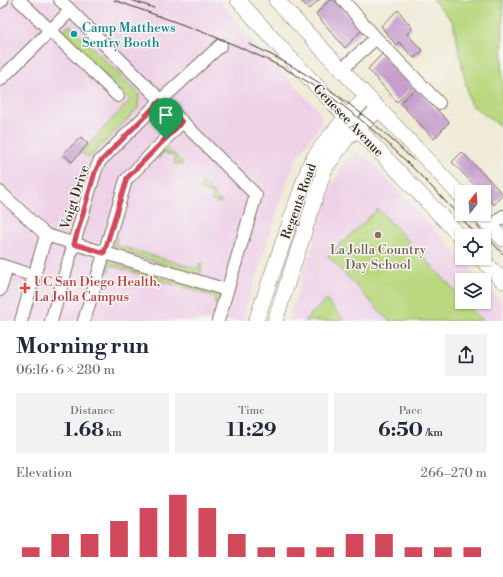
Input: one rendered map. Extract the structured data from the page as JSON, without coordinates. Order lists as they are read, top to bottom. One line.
{"streets":{"main road":["Genesee Avenue","Regents Road"],"street":["Voigt Drive"]},"crossings":[["Genesee Avenue","Regents Road"]],"places":{"other":["Camp Matthews Sentry Booth","La Jolla Country Day School"],"health":["UC San Diego Health, La Jolla Campus"]},"north":"top","page":{"heading":["Morning run","06:16 · 6 × 280 m"],"stats":[["Distance","1.68 km"],["Time","11:29"],["Pace","6:50 /km"]],"chart":["Elevation","266–270 m"]}}
